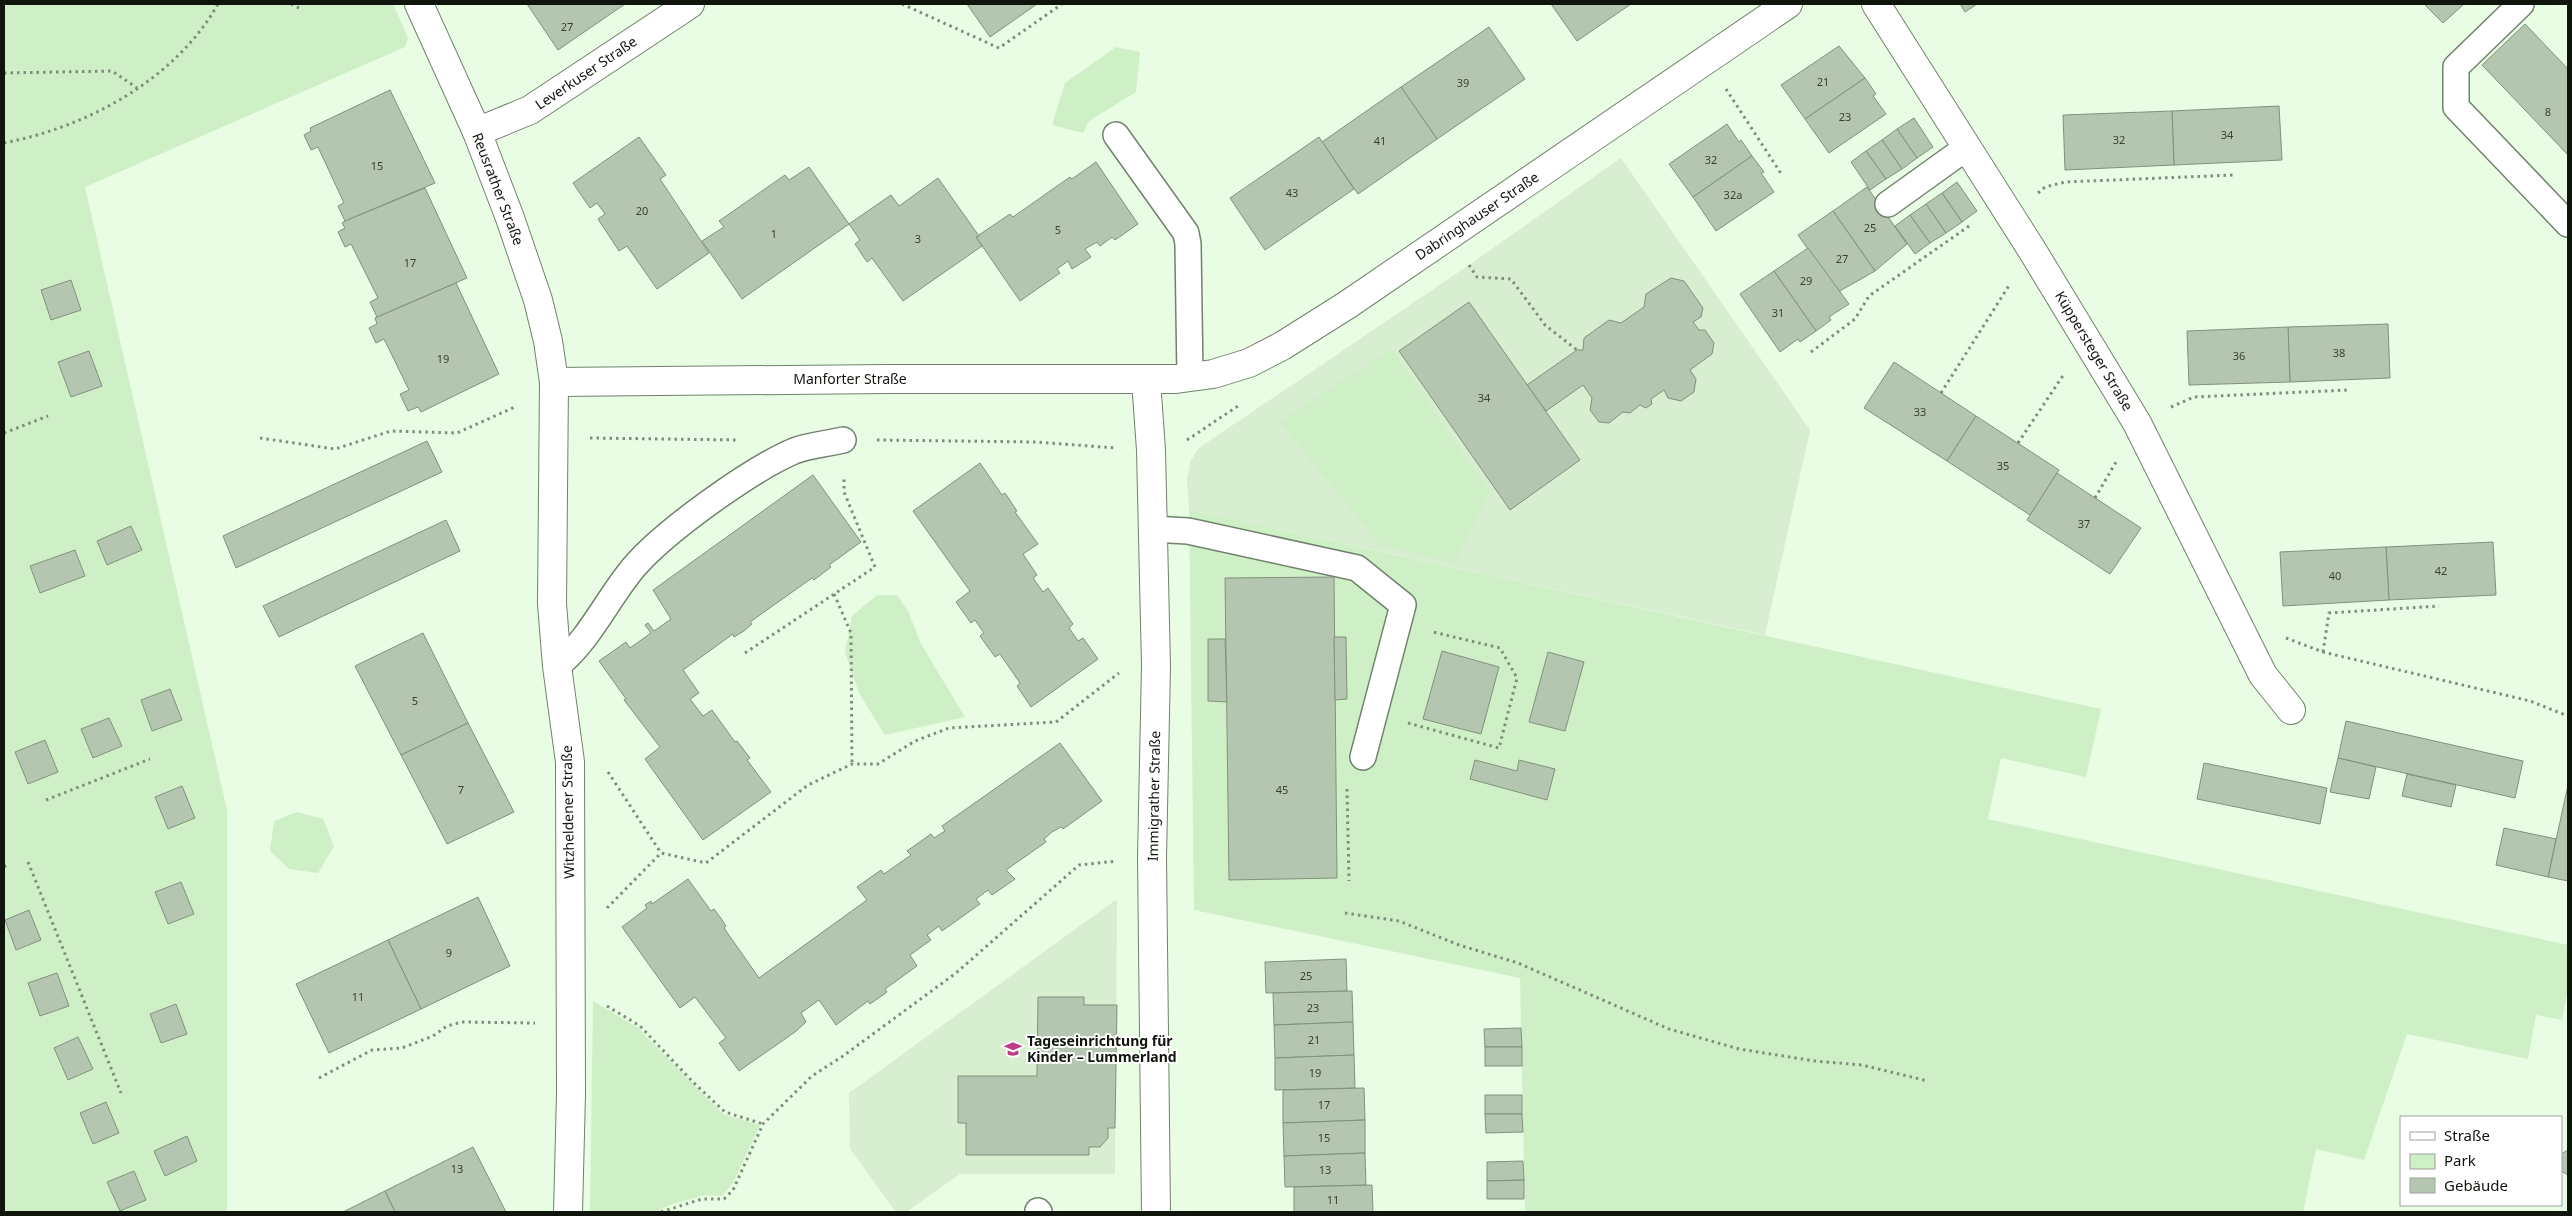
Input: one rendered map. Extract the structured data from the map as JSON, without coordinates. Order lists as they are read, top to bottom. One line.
{"streets":{"street":["Leverkuser Straße","Reusrather Straße","Dabringhauser Straße","Küppersteger Straße","Manforter Straße","Immigrather Straße","Witzheldener Straße"]},"crossings":[["Leverkuser Straße","Reusrather Straße"],["Reusrather Straße","Manforter Straße"],["Reusrather Straße","Witzheldener Straße"],["Dabringhauser Straße","Manforter Straße"],["Dabringhauser Straße","Immigrather Straße"],["Manforter Straße","Immigrather Straße"],["Manforter Straße","Witzheldener Straße"]],"places":{"school or university":["Tageseinrichtung für Kinder – Lummerland"]},"house_numbers":["27","21","39","8","23","34","32","41","32","15","43","32a","20","25","5","1","3","27","17","29","31","38","36","19","34","33","35","37","42","40","5","7","45","9","25","11","23","21","19","17","15","13","13","11"],"legend":["Straße","Park","Gebäude"]}
